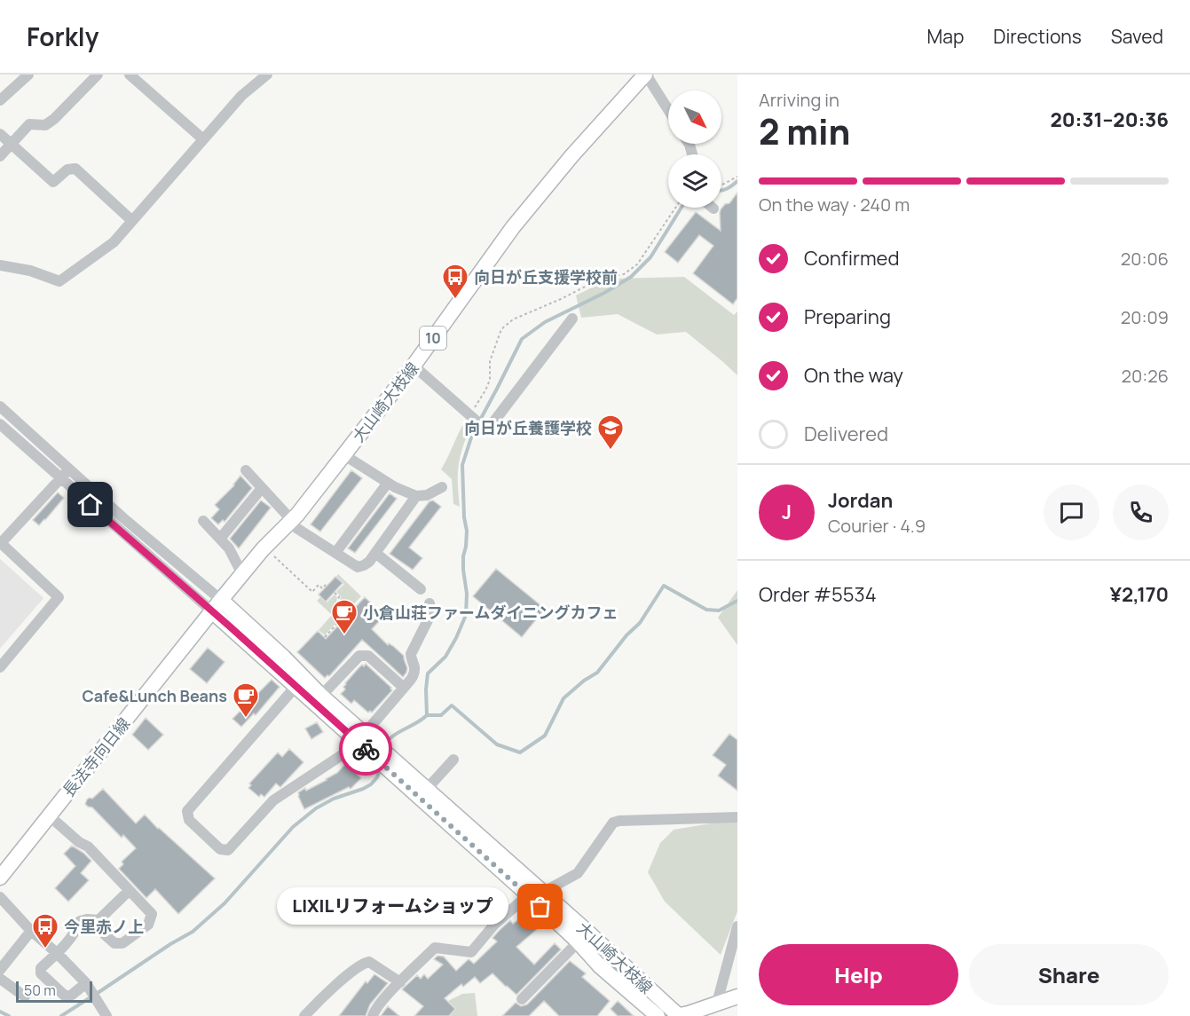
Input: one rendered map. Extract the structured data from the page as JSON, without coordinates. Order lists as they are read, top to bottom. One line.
{"streets":{"main road":["10","大山崎大枝線","長法寺向日線"]},"crossings":[["大山崎大枝線","長法寺向日線"]],"places":{"bus stop":["向日が丘支援学校前","今里赤ノ上"],"school or university":["向日が丘養護学校"],"cafe":["小倉山荘ファームダイニングカフェ","Cafe&Lunch Beans"],"other":["LIXILリフォームショップ"]},"scale_bar":"50 m","north":"bottom right","page":{"header":"Forkly","nav":["Map","Directions","Saved"],"heading":["2 min","Arriving in","20:31–20:36"],"panel":["Jordan","Courier · 4.9","Order #5534","¥2,170"],"bar":"On the way · 240 m","list":[["Confirmed","20:06"],["Preparing","20:09"],["On the way","20:26"],"Delivered"],"round":"J","bubble":"LIXILリフォームショップ","buttons":["Help","Share"],"scale":"50 m"}}
